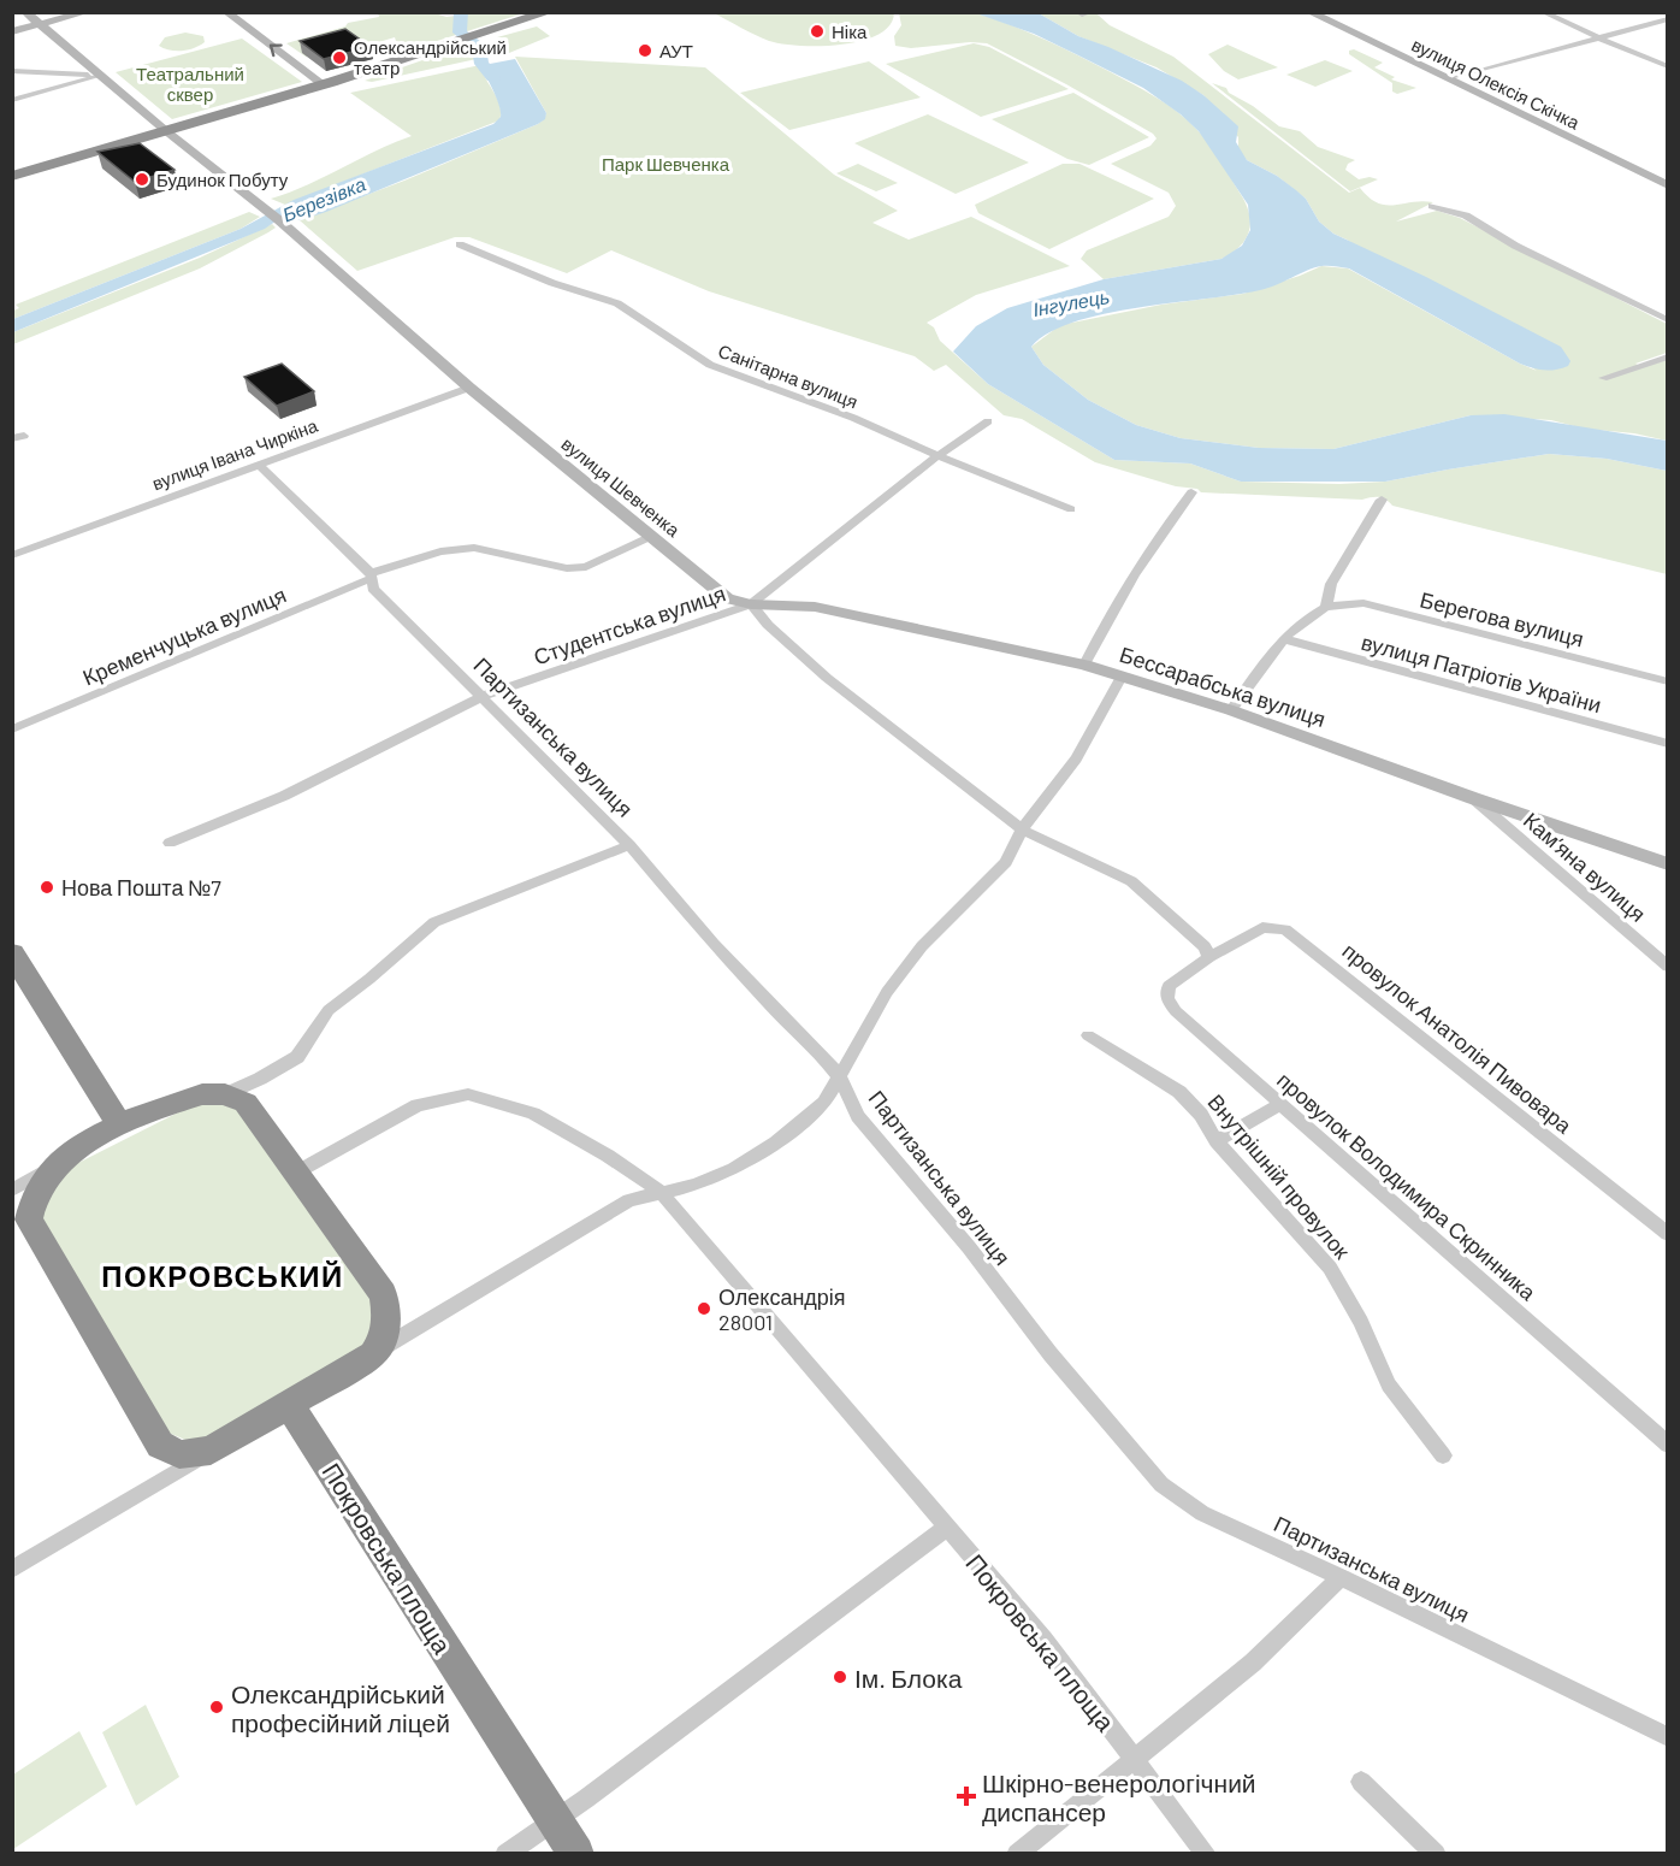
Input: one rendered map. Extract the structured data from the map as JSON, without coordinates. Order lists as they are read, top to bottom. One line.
{"streets":{"highway":["Покровська площа"],"main road":["вулиця Олексія Скічка","вулиця Шевченка","Бессарабська вулиця"],"street":["Санітарна вулиця","вулиця Івана Чиркіна","Берегова вулиця","Студентська вулиця","Кременчуцька вулиця","вулиця Патріотів України","Партизанська вулиця","Камʼяна вулиця","провулок Анатолія Пивовара","Внутрішній провулок","провулок Володимира Скринника"]},"crossings":[["Санітарна вулиця","Студентська вулиця"],["вулиця Івана Чиркіна","вулиця Шевченка"],["вулиця Івана Чиркіна","Партизанська вулиця"],["вулиця Шевченка","Студентська вулиця"],["вулиця Шевченка","Кременчуцька вулиця"],["вулиця Шевченка","Бессарабська вулиця"],["вулиця Шевченка","провулок Анатолія Пивовара"],["вулиця Шевченка","провулок Володимира Скринника"],["Студентська вулиця","Бессарабська вулиця"],["Студентська вулиця","Партизанська вулиця"],["Кременчуцька вулиця","Партизанська вулиця"],["Бессарабська вулиця","Камʼяна вулиця"],["провулок Анатолія Пивовара","провулок Володимира Скринника"]],"districts":["ПОКРОВСЬКИЙ"],"water":["Березівка","Інгулець"],"parks":["Театральний сквер","Парк Шевченка"],"places":{"other":["Ніка","АУТ","Олександрійський театр","Будинок Побуту","Нова Пошта №7","Олександрія 28001","Ім. Блока","Олександрійський професійний ліцей"],"health":["Шкірно-венерологічний диспансер"]}}
